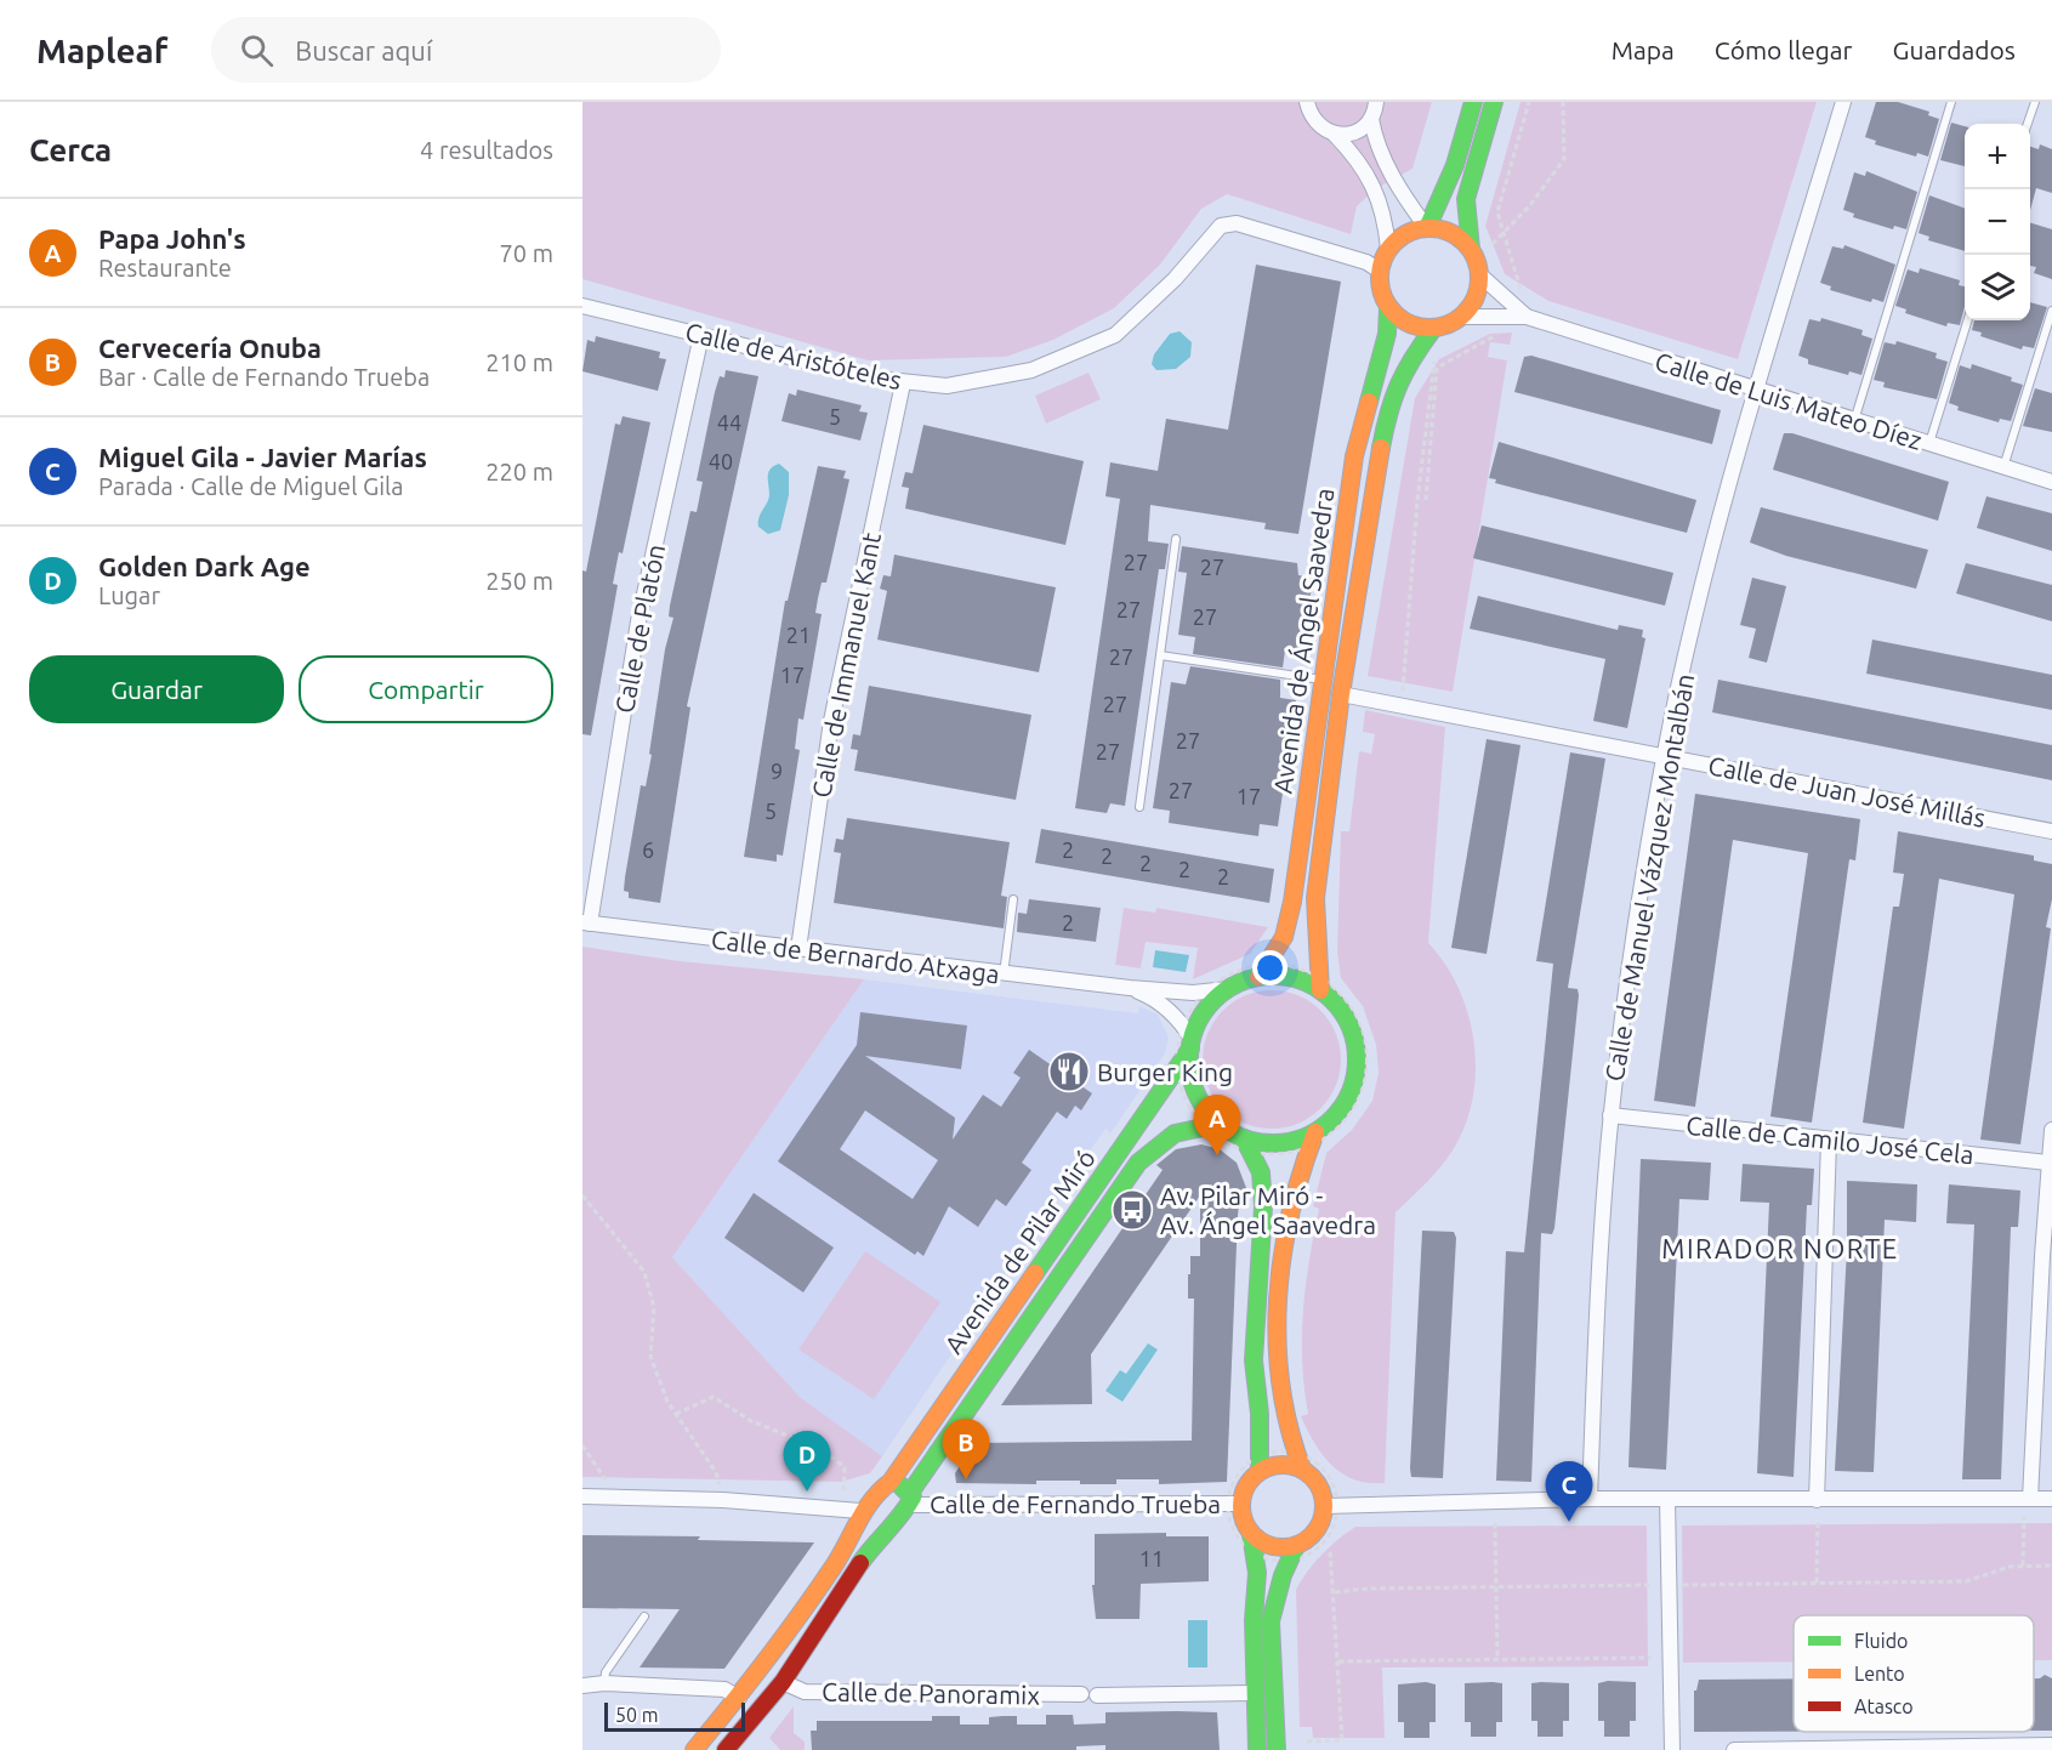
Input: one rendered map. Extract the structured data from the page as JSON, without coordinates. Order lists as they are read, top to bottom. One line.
{"streets":{"street":["Calle de Aristóteles","Calle de Luis Mateo Díez","Calle de Platón","Avenida de Ángel Saavedra","Calle de Immanuel Kant","Calle de Juan José Millás","Calle de Manuel Vázquez Montalbán","Calle de Bernardo Atxaga","Calle de Camilo José Cela","Avenida de Pilar Miró","Calle de Fernando Trueba","Calle de Panoramix"]},"crossings":[["Calle de Aristóteles","Calle de Luis Mateo Díez"],["Calle de Aristóteles","Calle de Platón"],["Calle de Aristóteles","Avenida de Ángel Saavedra"],["Calle de Aristóteles","Calle de Immanuel Kant"],["Calle de Luis Mateo Díez","Avenida de Ángel Saavedra"],["Calle de Luis Mateo Díez","Calle de Manuel Vázquez Montalbán"],["Calle de Platón","Calle de Bernardo Atxaga"],["Avenida de Ángel Saavedra","Calle de Juan José Millás"],["Avenida de Ángel Saavedra","Calle de Bernardo Atxaga"],["Avenida de Ángel Saavedra","Avenida de Pilar Miró"],["Calle de Immanuel Kant","Calle de Bernardo Atxaga"],["Calle de Juan José Millás","Calle de Manuel Vázquez Montalbán"],["Calle de Manuel Vázquez Montalbán","Calle de Camilo José Cela"],["Calle de Bernardo Atxaga","Avenida de Pilar Miró"],["Avenida de Pilar Miró","Calle de Fernando Trueba"]],"districts":["MIRADOR NORTE"],"places":{"restaurant":["Burger King"],"bus stop":["Av. Pilar Miró - Av. Ángel Saavedra"]},"house_numbers":["5","44","40","27","27","27","27","21","27","17","27","27","27","9","27","17","5","6","2","2","2","2","2","2","11"],"legend":["Fluido","Lento","Atasco"],"scale_bar":"50 m","page":{"header":"Mapleaf","search":"Buscar aquí","nav":["Mapa","Cómo llegar","Guardados"],"heading":["Cerca","4 resultados"],"map_buttons":["+","−"],"list":[{"mark":"A","name":"Papa John's","note":"Restaurante","value":"70 m"},{"mark":"B","name":"Cervecería Onuba","note":"Bar · Calle de Fernando Trueba","value":"210 m"},{"mark":"C","name":"Miguel Gila - Javier Marías","note":"Parada · Calle de Miguel Gila","value":"220 m"},{"mark":"D","name":"Golden Dark Age","note":"Lugar","value":"250 m"}],"buttons":["Guardar","Compartir"],"pins":["A","B","D","C"],"scale":"50 m"}}
